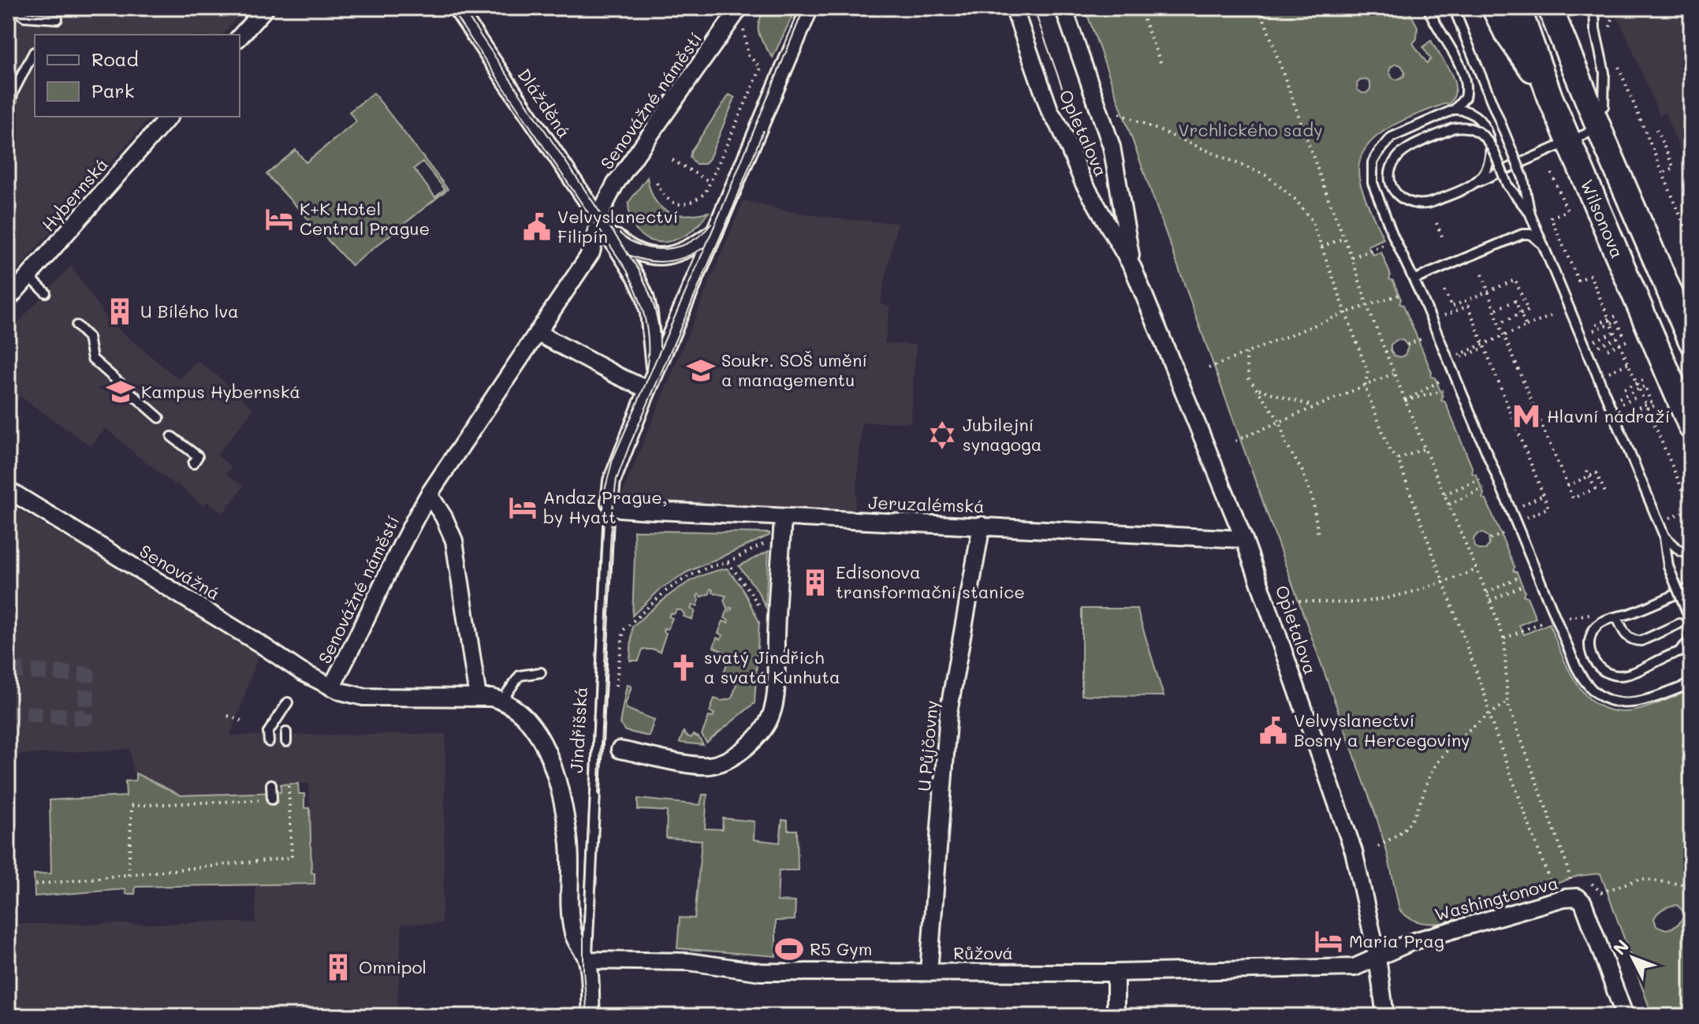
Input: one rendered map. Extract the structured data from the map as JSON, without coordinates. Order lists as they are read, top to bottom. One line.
{"streets":{"main road":["Wilsonova"],"street":["Senovážné náměstí","Dlážděná","Opletalova","Hybernská","Jeruzalémská","Senovážná","Jindřišská","U Půjčovny","Washingtonova","Růžová"]},"crossings":[["Senovážné náměstí","Dlážděná"],["Senovážné náměstí","Senovážná"],["Opletalova","Jeruzalémská"],["Opletalova","Washingtonova"],["Opletalova","Růžová"],["Jeruzalémská","Jindřišská"],["Jeruzalémská","U Půjčovny"],["Jindřišská","Růžová"],["U Půjčovny","Růžová"],["Washingtonova","Růžová"]],"parks":["Vrchlického sady"],"places":{"hotel":["K+K Hotel Central Prague","Andaz Prague, by Hyatt","Maria Prag"],"public building":["Velvyslanectví Filipín","Velvyslanectví Bosny a Hercegoviny"],"building":["U Bílého lva","Edisonova transformační stanice","Omnipol"],"school or university":["Soukr. SOŠ umění a managementu","Kampus Hybernská"],"metro station":["Hlavní nádraží"],"synagogue":["Jubilejní synagoga"],"church":["svatý Jindřich a svatá Kunhuta"],"sports":["R5 Gym"]},"legend":["Road","Park"],"north":"top left"}
